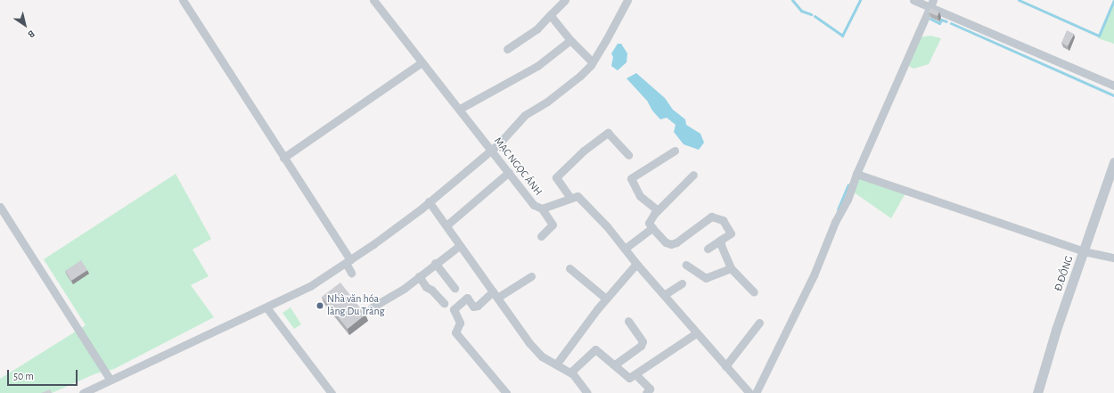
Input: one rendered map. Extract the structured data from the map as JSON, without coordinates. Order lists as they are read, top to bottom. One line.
{"streets":{"street":["MẠC NGỌC ÁNH","Đ.ĐỒNG"]},"places":["Nhà văn hóa làng Du Tràng"],"scale_bar":"50 m","north":"bottom right"}
